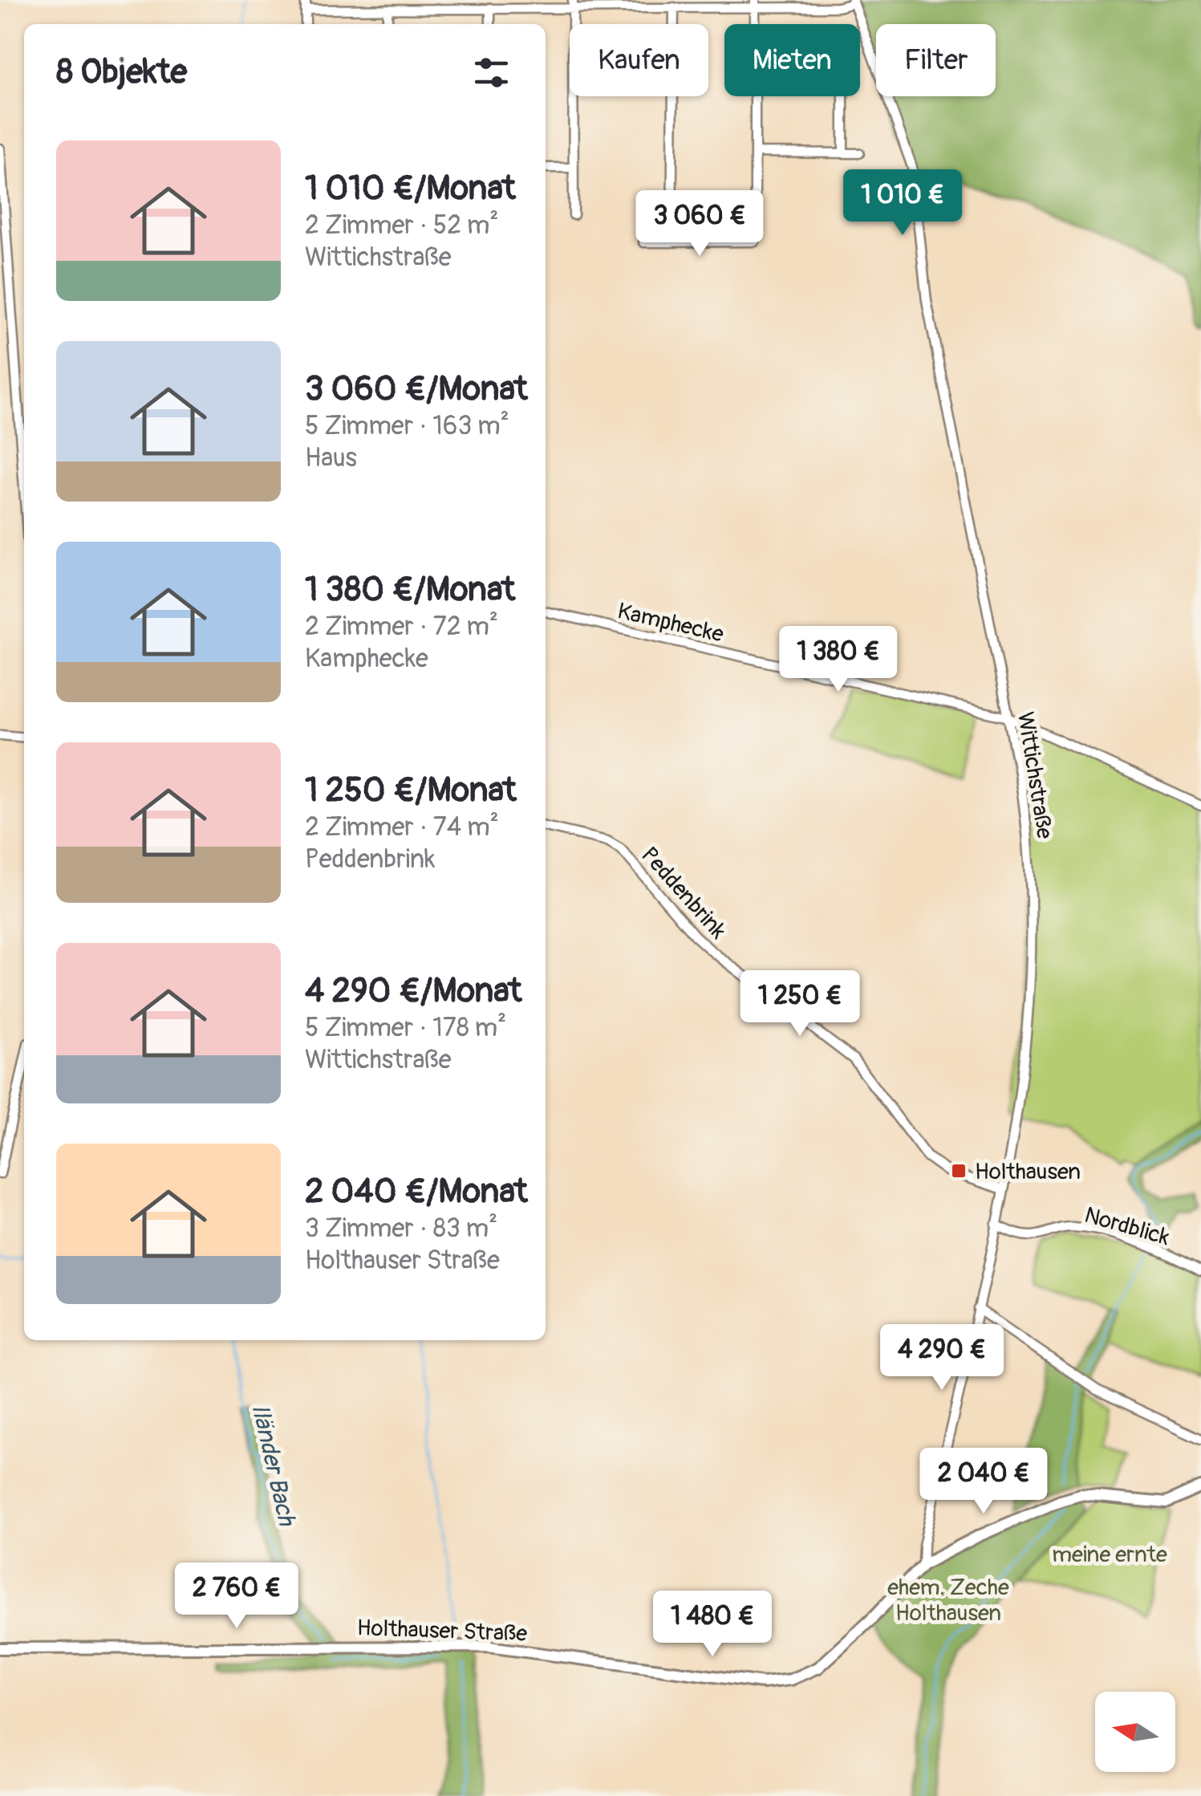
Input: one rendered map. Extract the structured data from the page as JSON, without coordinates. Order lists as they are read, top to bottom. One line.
{"streets":{"street":["Kamphecke","Wittichstraße","Peddenbrink","Nordblick","Holthauser Straße"]},"crossings":[["Kamphecke","Wittichstraße"],["Wittichstraße","Peddenbrink"],["Wittichstraße","Nordblick"],["Wittichstraße","Holthauser Straße"]],"water":["Iländer Bach"],"parks":["meine ernte","ehem. Zeche Holthausen"],"places":{"transit":["Holthausen"]},"north":"left","page":{"chip":["Kaufen","Mieten","Filter"],"heading":"8 Objekte","list":[{"name":"1 010 €/Monat","note":"2 Zimmer · 52 m² · Wittichstraße"},{"name":"3 060 €/Monat","note":"5 Zimmer · 163 m² · Haus"},{"name":"1 380 €/Monat","note":"2 Zimmer · 72 m² · Kamphecke"},{"name":"1 250 €/Monat","note":"2 Zimmer · 74 m² · Peddenbrink"},{"name":"4 290 €/Monat","note":"5 Zimmer · 178 m² · Wittichstraße"},{"name":"2 040 €/Monat","note":"3 Zimmer · 83 m² · Holthauser Straße"}],"price":["1 010 €","3 060 €","1 380 €","1 250 €","4 290 €","2 040 €","2 760 €","1 480 €"]}}
